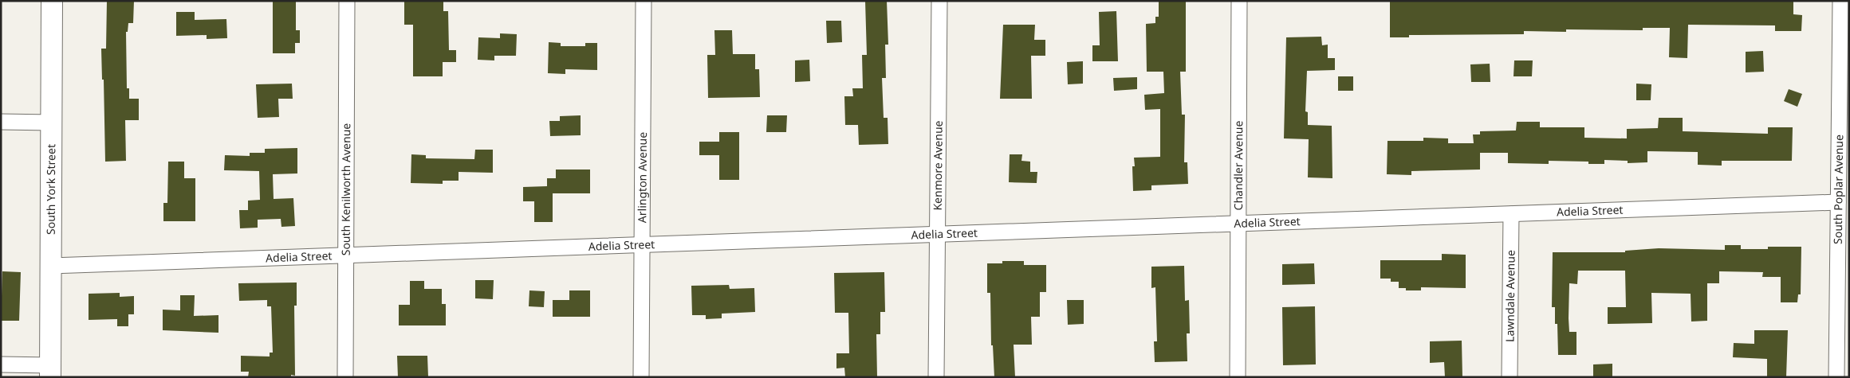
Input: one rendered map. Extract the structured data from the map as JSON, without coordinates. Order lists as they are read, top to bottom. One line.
{"streets":{"main road":["South York Street"],"street":["Chandler Avenue","Kenmore Avenue","Arlington Avenue","South Kenilworth Avenue","South Poplar Avenue","Adelia Street","Lawndale Avenue"]},"crossings":[["Chandler Avenue","Adelia Street"],["Kenmore Avenue","Adelia Street"],["Arlington Avenue","Adelia Street"],["South Kenilworth Avenue","Adelia Street"],["South Poplar Avenue","Adelia Street"],["South York Street","Adelia Street"],["Adelia Street","Lawndale Avenue"]]}
